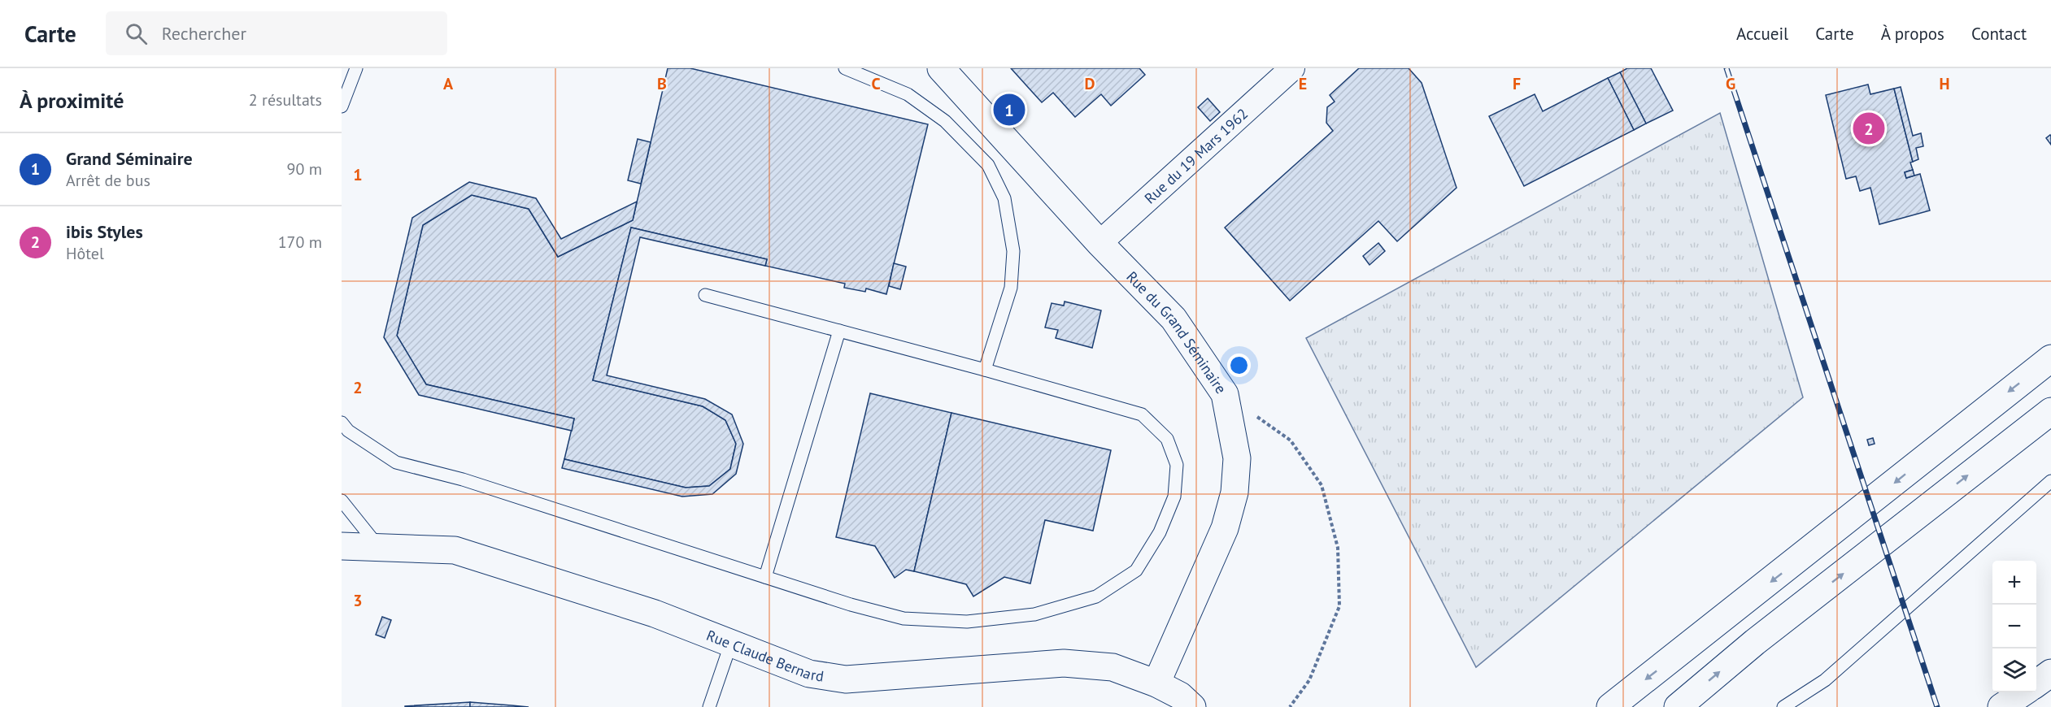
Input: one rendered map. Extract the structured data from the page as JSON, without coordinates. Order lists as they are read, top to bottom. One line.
{"streets":{"main road":["Rue du Grand Séminaire","Rue Claude Bernard"],"street":["Rue du 19 Mars 1962"]},"crossings":[["Rue du 19 Mars 1962","Rue du Grand Séminaire"],["Rue du Grand Séminaire","Rue Claude Bernard"]],"page":{"header":"Carte","search":"Rechercher","nav":["Accueil","Carte","À propos","Contact"],"heading":["À proximité","2 résultats"],"pins":["1","2"],"list":[{"mark":"1","name":"Grand Séminaire","note":"Arrêt de bus","value":"90 m"},{"mark":"2","name":"ibis Styles","note":"Hôtel","value":"170 m"}],"map_buttons":["+","−"]},"grid":{"columns":["A","B","C","D","E","F","G","H"],"rows":["1","2","3"]}}
